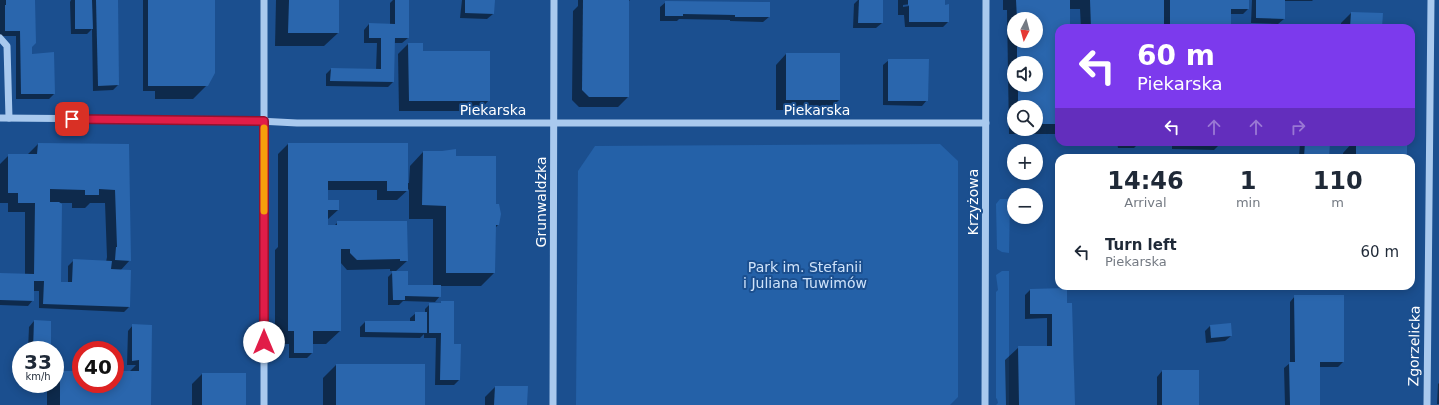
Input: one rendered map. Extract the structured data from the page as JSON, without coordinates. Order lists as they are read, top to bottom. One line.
{"streets":{"street":["Piekarska","Grunwaldzka","Krzyżowa","Zgorzelicka"]},"crossings":[["Piekarska","Grunwaldzka"],["Piekarska","Krzyżowa"]],"parks":["Park im. Stefanii i Juliana Tuwimów"],"north":"bottom","page":{"map_buttons":["+","−"],"turn":["60 m","Piekarska"],"eta":["14:46","Arrival","1","min","110","m"],"list":[{"name":"Turn left","note":"Piekarska","value":"60 m"}],"speed":"33 km/h","limit":"40"}}
